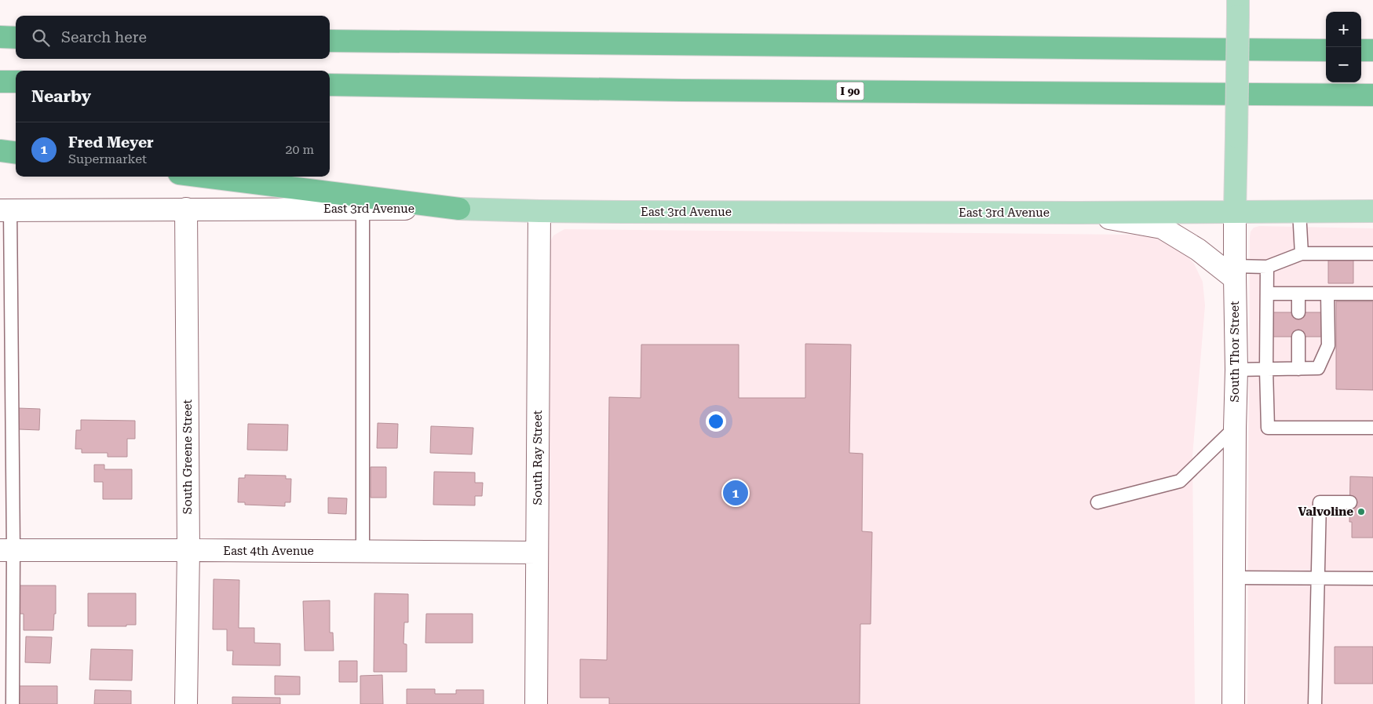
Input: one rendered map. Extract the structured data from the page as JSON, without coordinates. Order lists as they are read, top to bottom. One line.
{"streets":{"highway":["I 90"],"main road":["East 3rd Avenue","South Thor Street"],"street":["South Greene Street","South Ray Street","East 4th Avenue"]},"crossings":[["East 3rd Avenue","South Thor Street"],["East 3rd Avenue","South Greene Street"],["East 3rd Avenue","South Ray Street"],["South Greene Street","East 4th Avenue"],["South Ray Street","East 4th Avenue"]],"places":["Valvoline"],"page":{"map_buttons":["+","−"],"search":"Search here","heading":"Nearby","list":[{"mark":"1","name":"Fred Meyer","note":"Supermarket","value":"20 m"}],"pins":"1"}}
